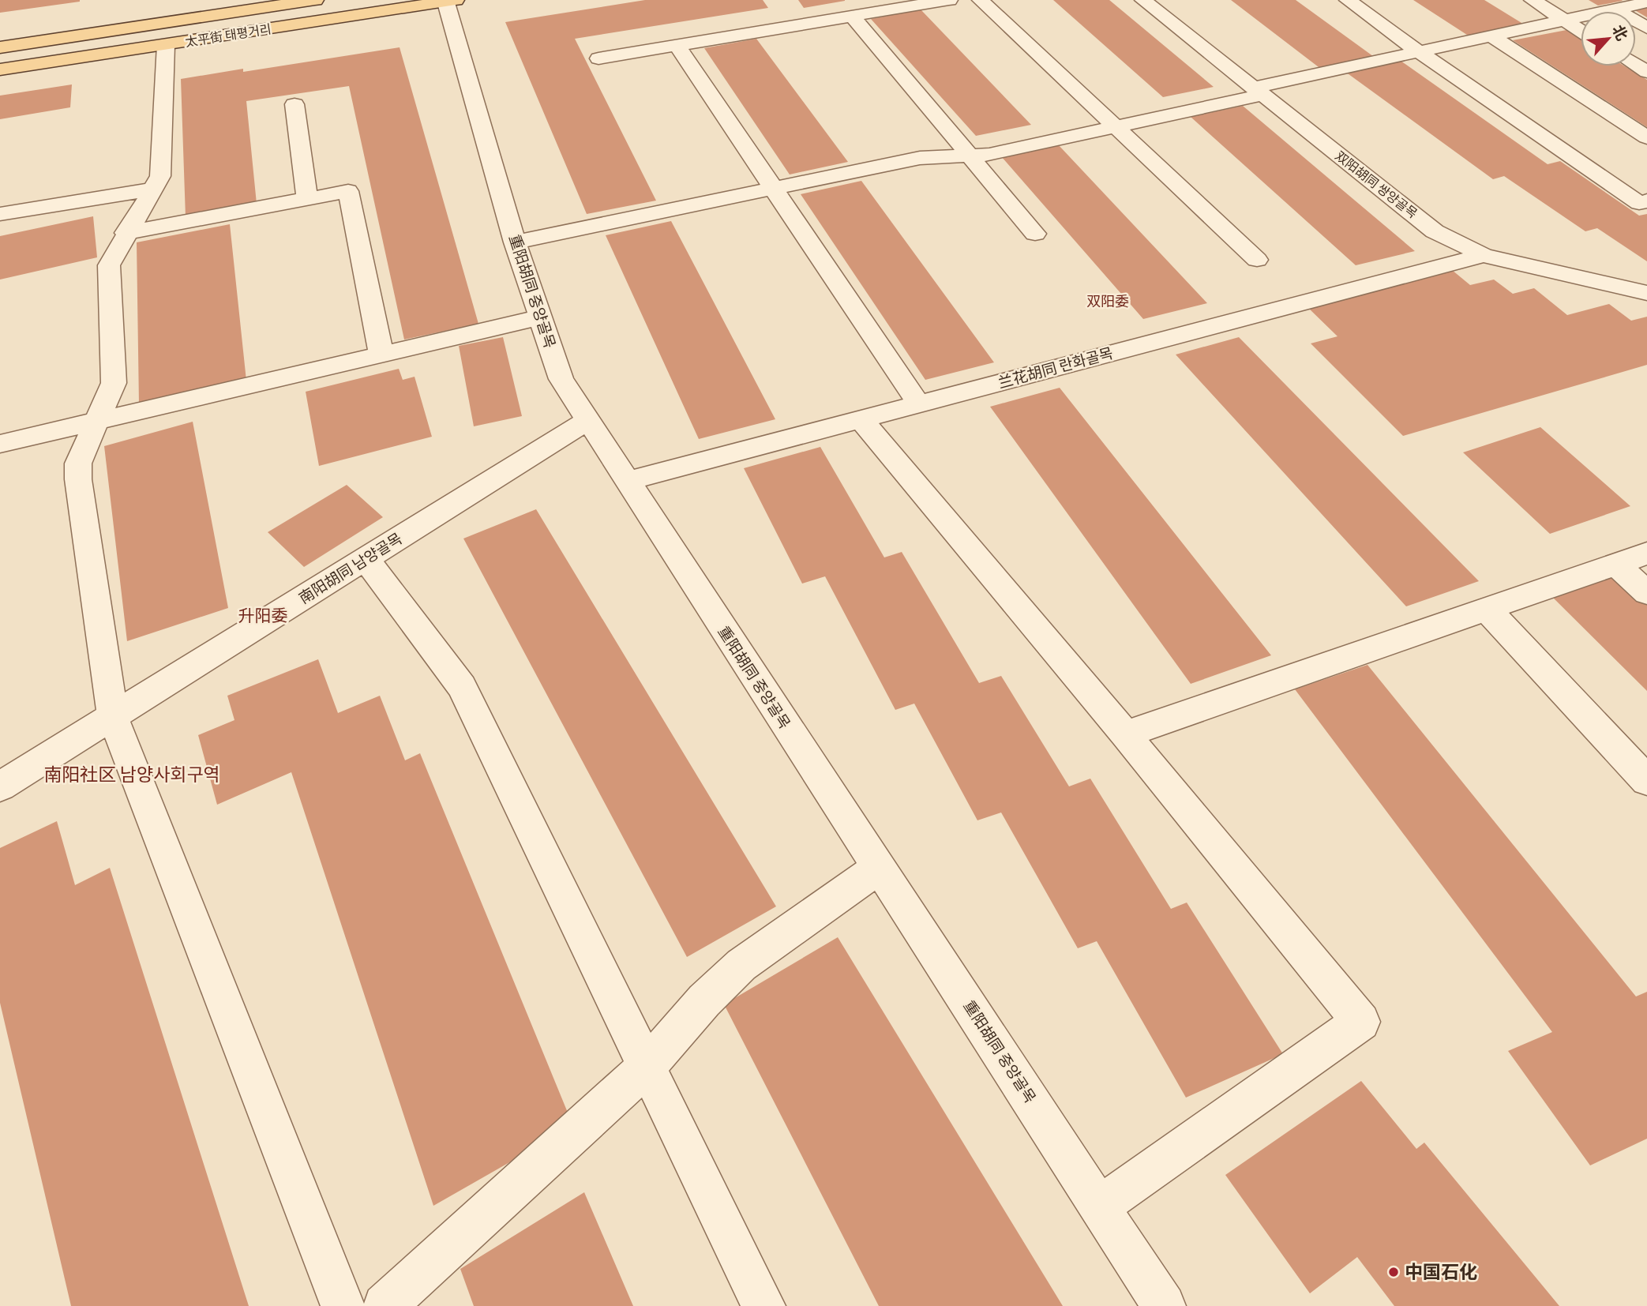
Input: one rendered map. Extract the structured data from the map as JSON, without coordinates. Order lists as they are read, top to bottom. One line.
{"streets":{"main road":["太平街 태평거리"],"street":["双阳胡同 쌍양골목","重阳胡同 중양골목","兰花胡同 란화골목","南阳胡同 남양골목"]},"crossings":[["太平街 태평거리","重阳胡同 중양골목"],["双阳胡同 쌍양골목","兰花胡同 란화골목"],["重阳胡同 중양골목","兰花胡同 란화골목"],["重阳胡同 중양골목","南阳胡同 남양골목"]],"districts":["双阳委","升阳委","南阳社区 남양사회구역"],"places":["中国石化"],"north":"top right"}
